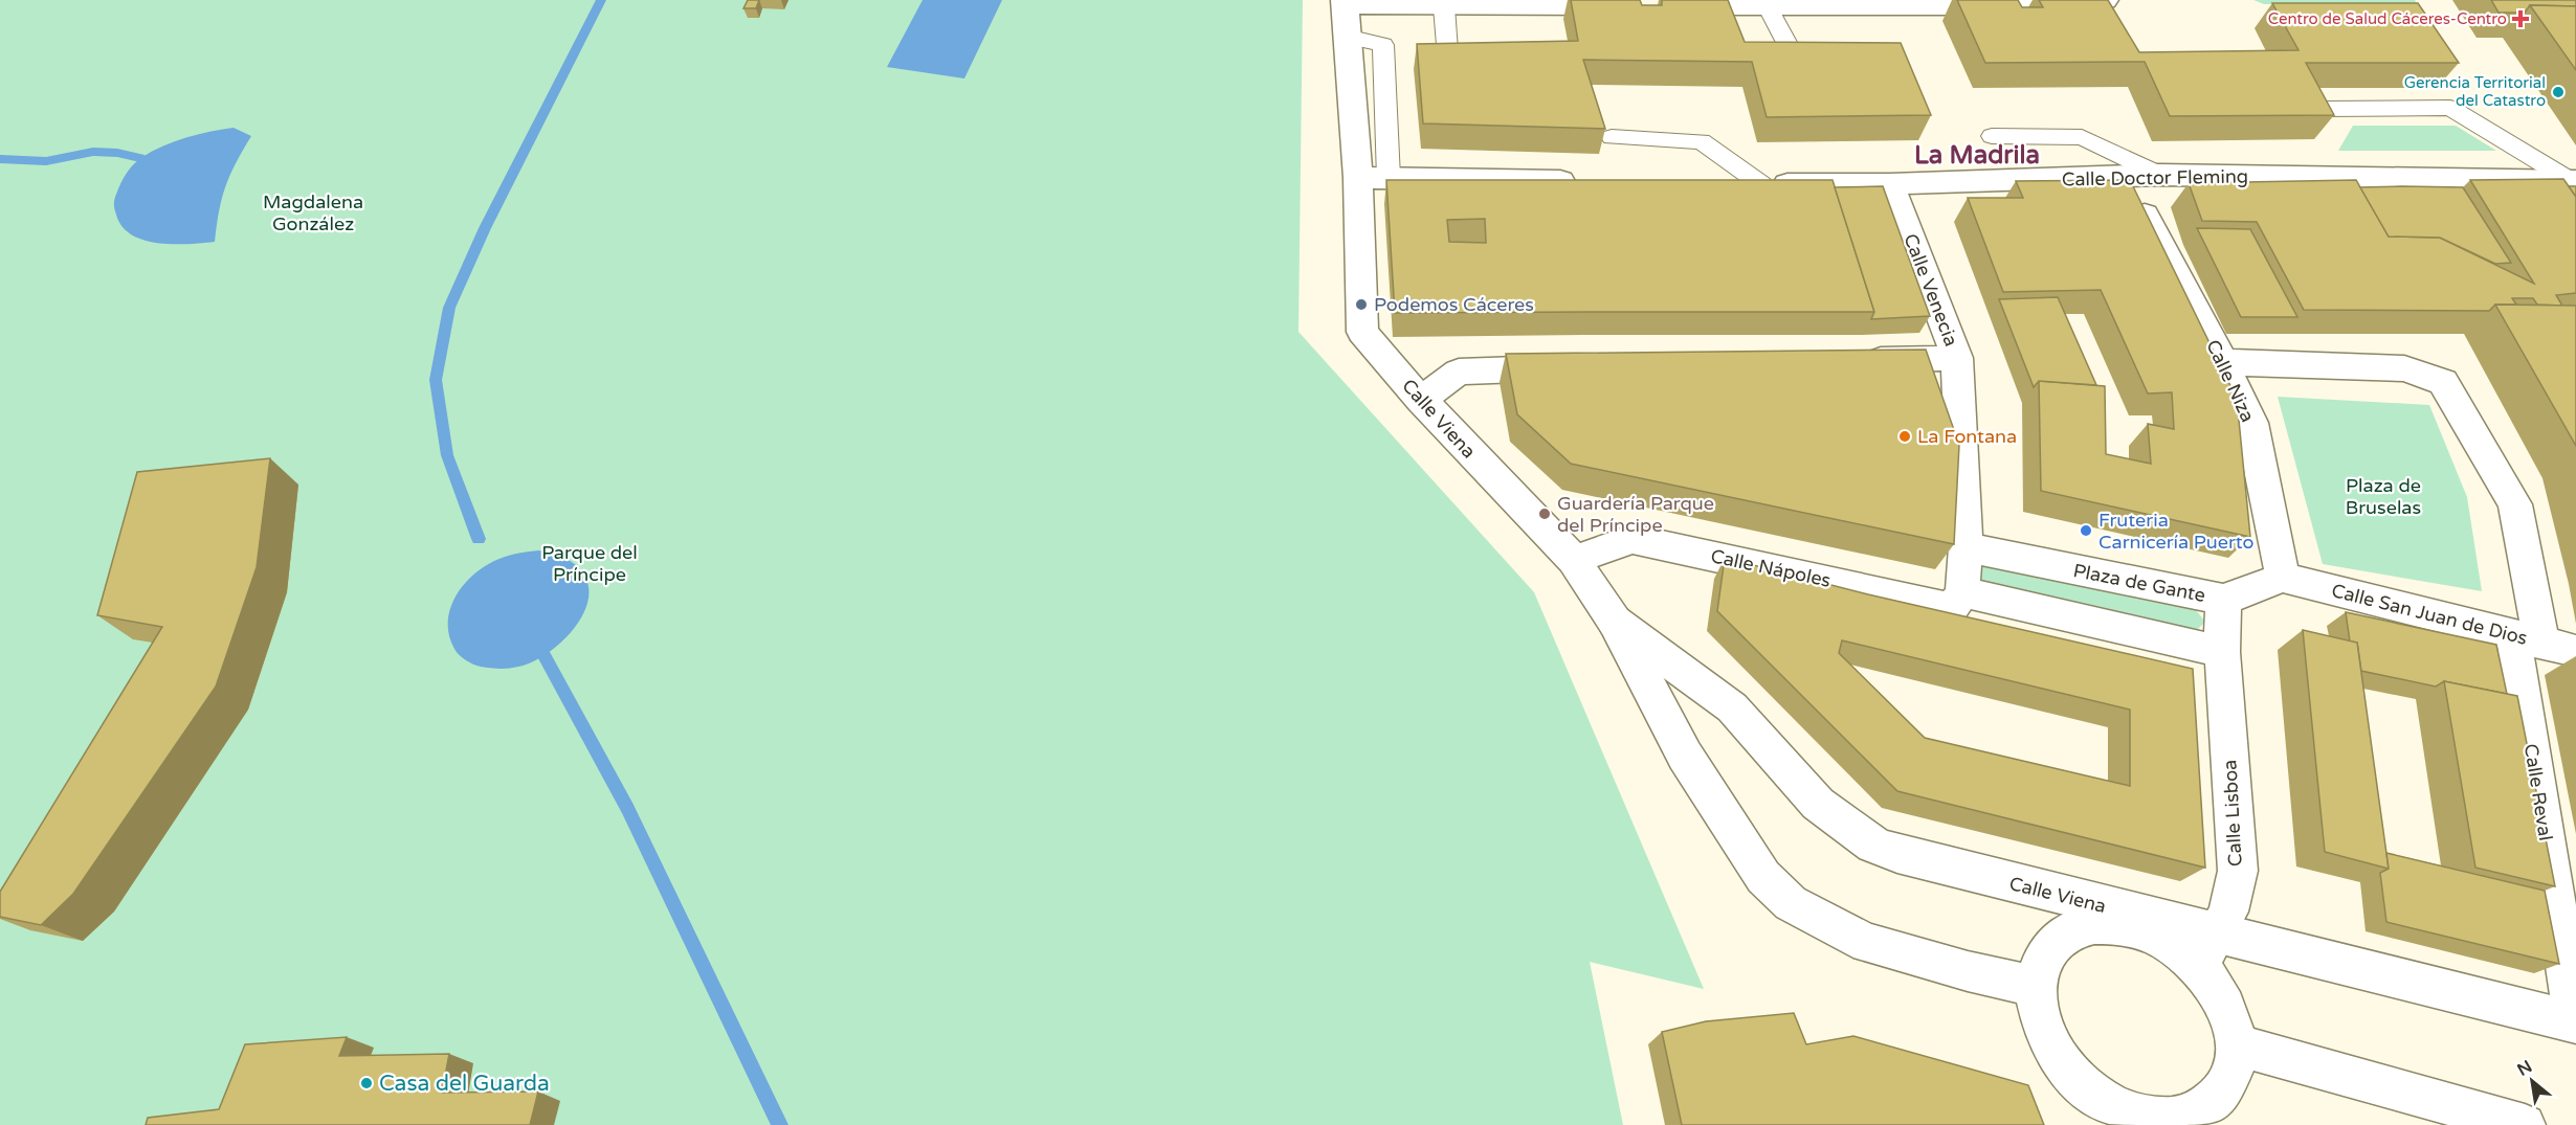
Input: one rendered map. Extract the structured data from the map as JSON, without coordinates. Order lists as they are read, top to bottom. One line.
{"streets":{"street":["Calle Doctor Fleming","Calle Venecia","Calle Niza","Calle Viena","Calle Nápoles","Plaza de Gante","Calle San Juan de Dios","Calle Reval","Calle Lisboa"]},"crossings":[["Calle Doctor Fleming","Calle Venecia"],["Calle Doctor Fleming","Calle Niza"],["Calle Venecia","Plaza de Gante"],["Calle Niza","Calle San Juan de Dios"],["Calle Viena","Calle Nápoles"],["Calle Viena","Calle Reval"],["Calle Viena","Calle Lisboa"],["Plaza de Gante","Calle Lisboa"],["Calle San Juan de Dios","Calle Reval"]],"districts":["La Madrila"],"parks":["Magdalena González","Plaza de Bruselas","Parque del Príncipe"],"places":{"health":["Centro de Salud Cáceres-Centro"],"other":["Gerencia Territorial del Catastro","Podemos Cáceres","La Fontana","Guardería Parque del Príncipe","Fruteria Carnicería Puerto","Casa del Guarda"]},"north":"top left"}
